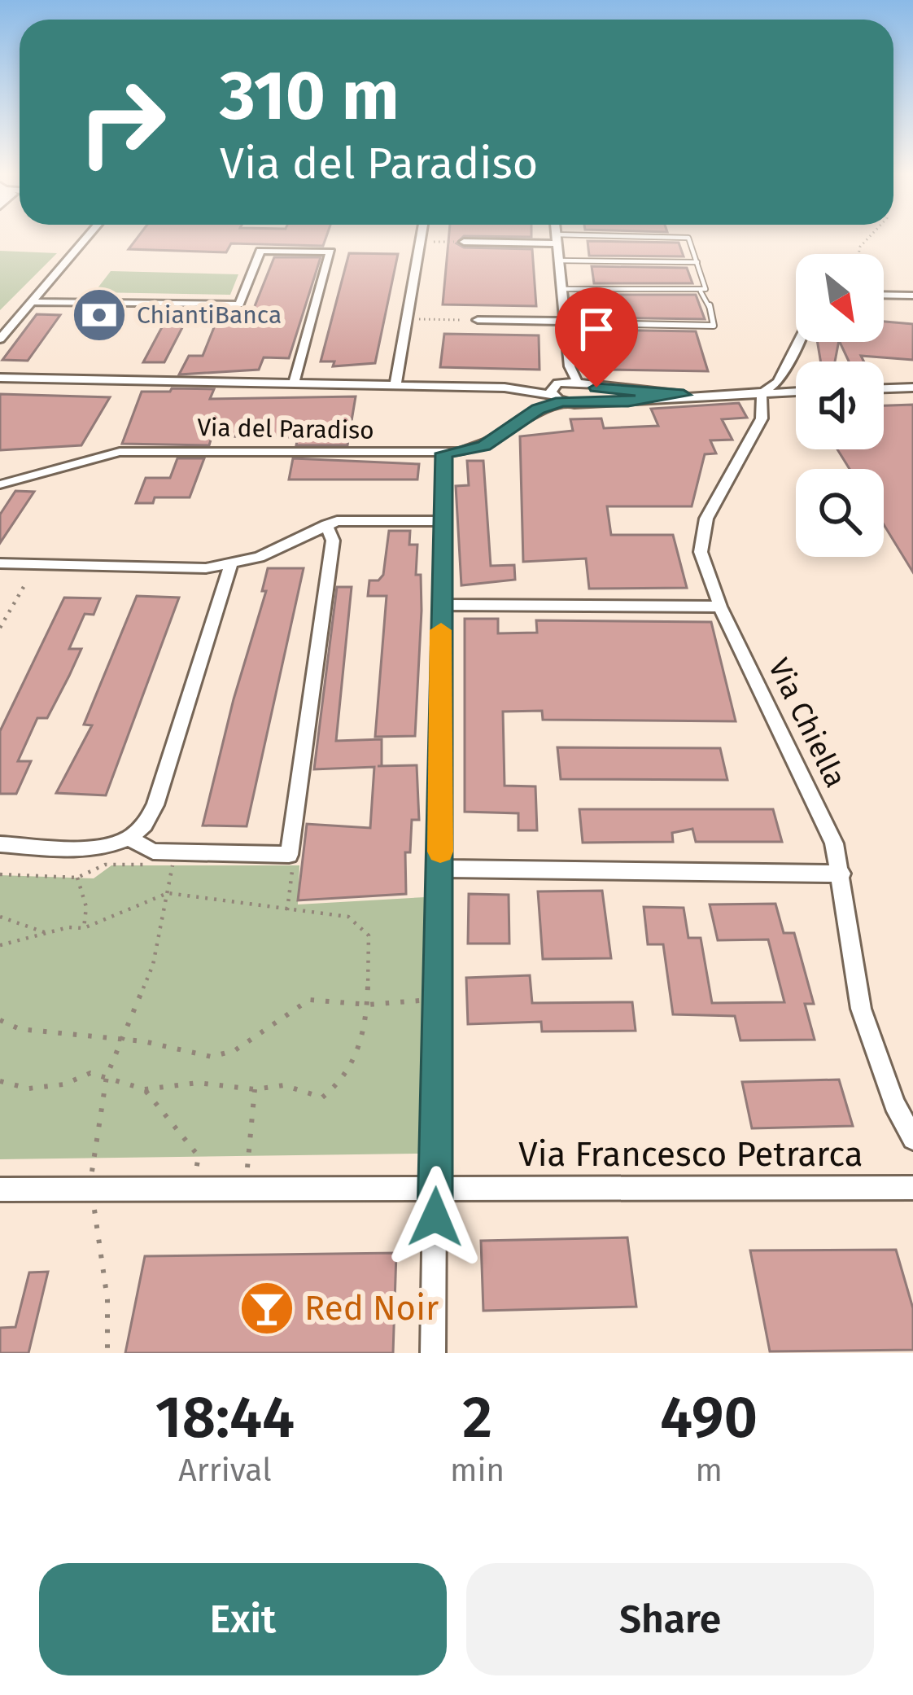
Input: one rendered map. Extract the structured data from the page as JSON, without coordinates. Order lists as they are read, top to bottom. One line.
{"streets":{"street":["Via del Paradiso","Via Chiella","Via Francesco Petrarca"]},"crossings":[["Via del Paradiso","Via Chiella"]],"places":{"bank":["ChiantiBanca"],"bar":["Red Noir"]},"north":"bottom right","page":{"turn":["310 m","Via del Paradiso"],"eta":["18:44","Arrival","2","min","490","m"],"buttons":["Exit","Share"]}}
